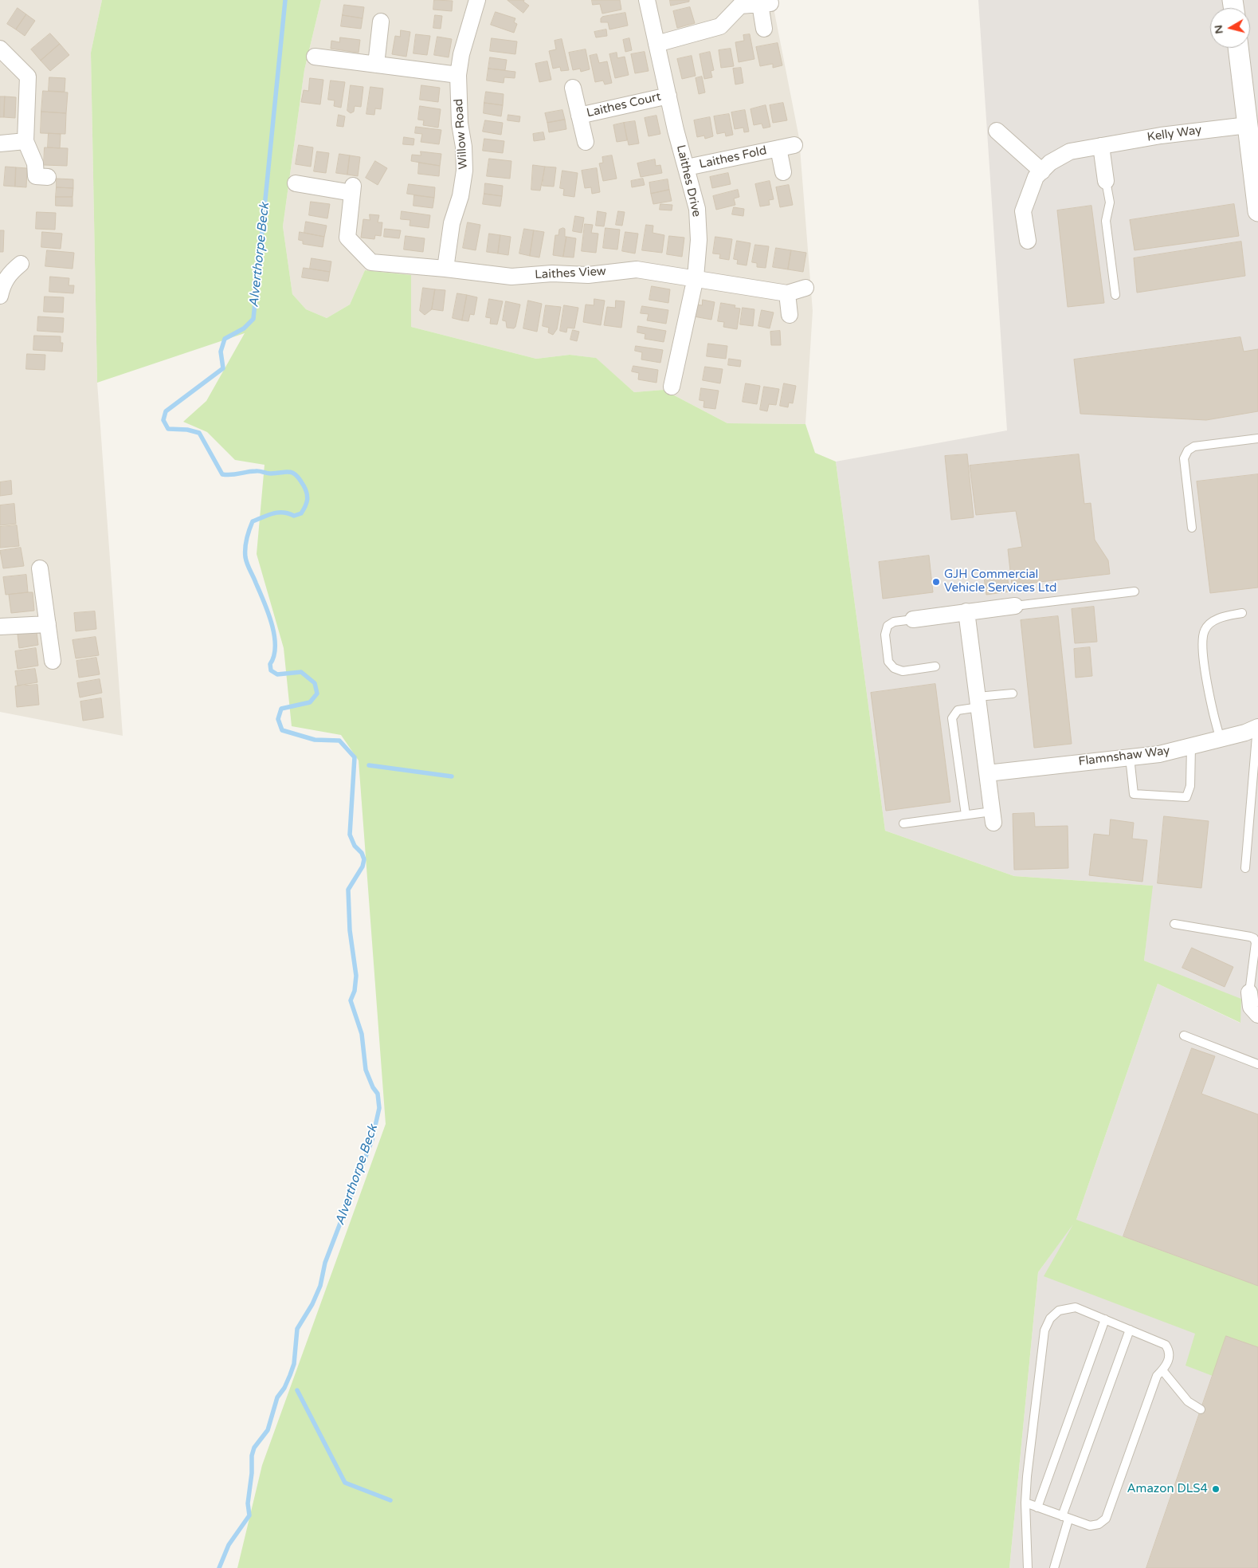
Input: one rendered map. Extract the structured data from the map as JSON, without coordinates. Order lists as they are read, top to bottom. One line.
{"streets":{"street":["Laithes Court","Willow Road","Kelly Way","Laithes Fold","Laithes Drive","Laithes View","Flamnshaw Way"]},"crossings":[["Laithes Court","Laithes Drive"],["Willow Road","Laithes View"],["Laithes Fold","Laithes Drive"],["Laithes Drive","Laithes View"]],"water":["Alverthorpe Beck"],"places":["GJH Commercial Vehicle Services Ltd","Amazon DLS4"],"north":"left"}
